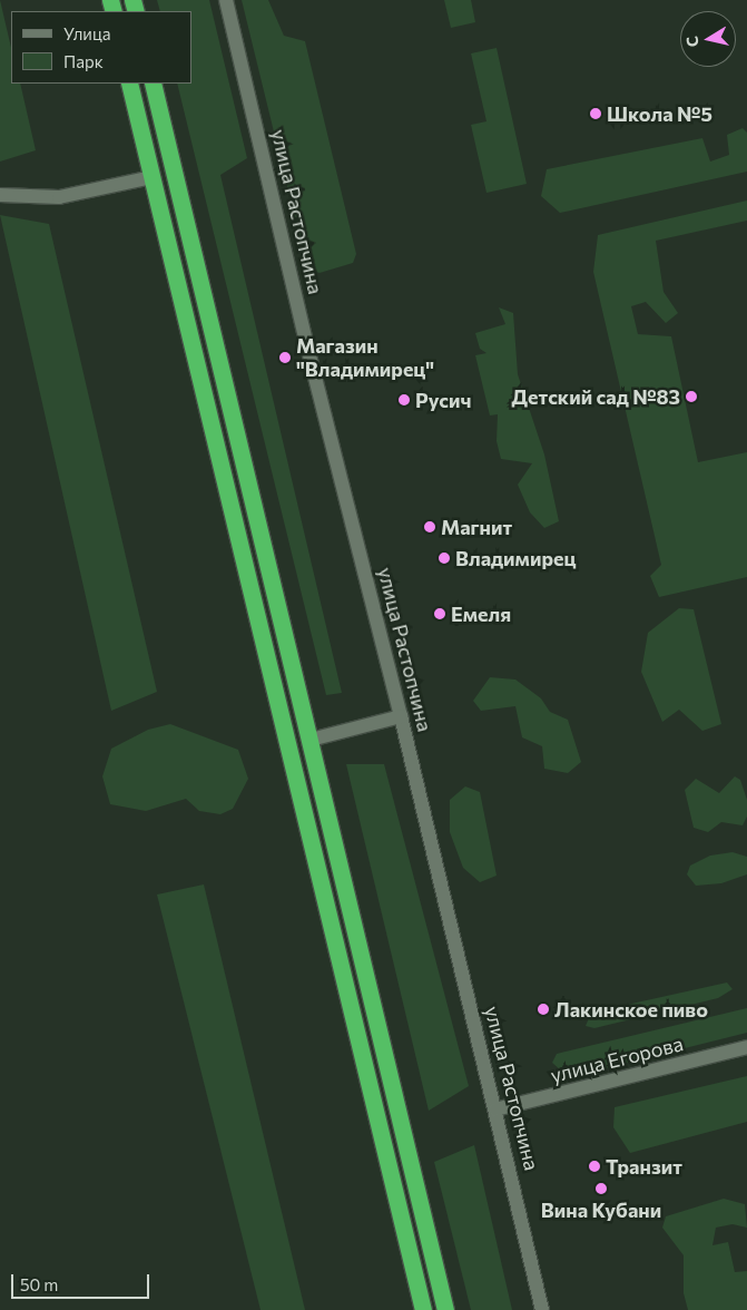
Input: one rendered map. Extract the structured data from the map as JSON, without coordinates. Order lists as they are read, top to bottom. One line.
{"streets":{"street":["улица Растопчина","улица Егорова"]},"crossings":[["улица Растопчина","улица Егорова"]],"places":["Школа №5","Магазин \"Владимирец\"","Детский сад №83","Русич","Магнит","Владимирец","Емеля","Лакинское пиво","Транзит","Вина Кубани"],"legend":["Улица","Парк"],"scale_bar":"50 m","north":"left"}
